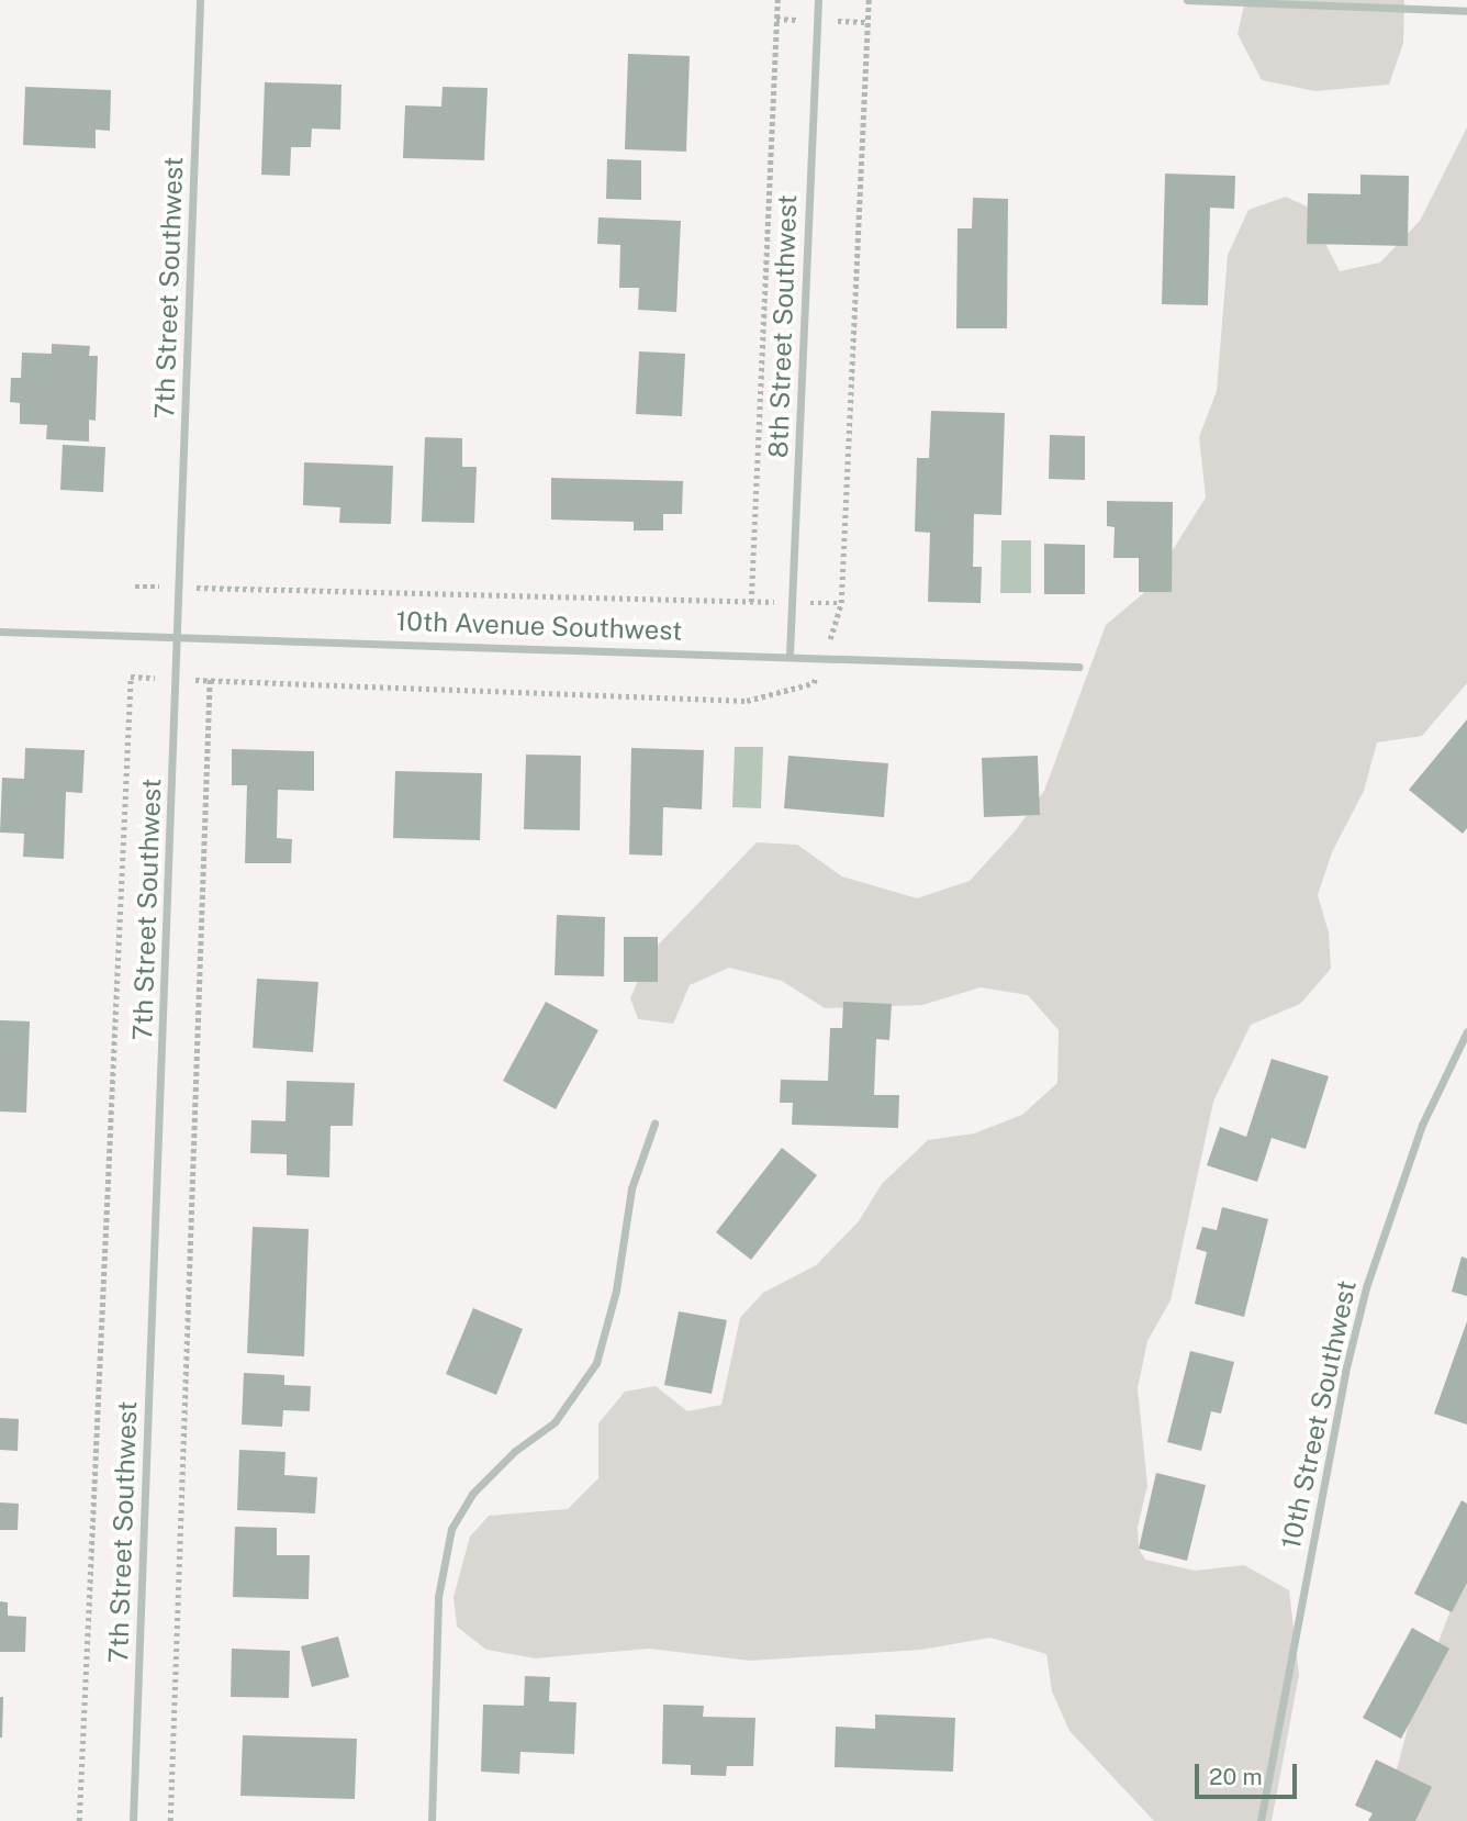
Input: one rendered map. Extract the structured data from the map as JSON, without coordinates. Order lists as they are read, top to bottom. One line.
{"streets":{"street":["7th Street Southwest","8th Street Southwest","10th Avenue Southwest","10th Street Southwest"]},"crossings":[["7th Street Southwest","10th Avenue Southwest"],["8th Street Southwest","10th Avenue Southwest"]],"scale_bar":"20 m"}
